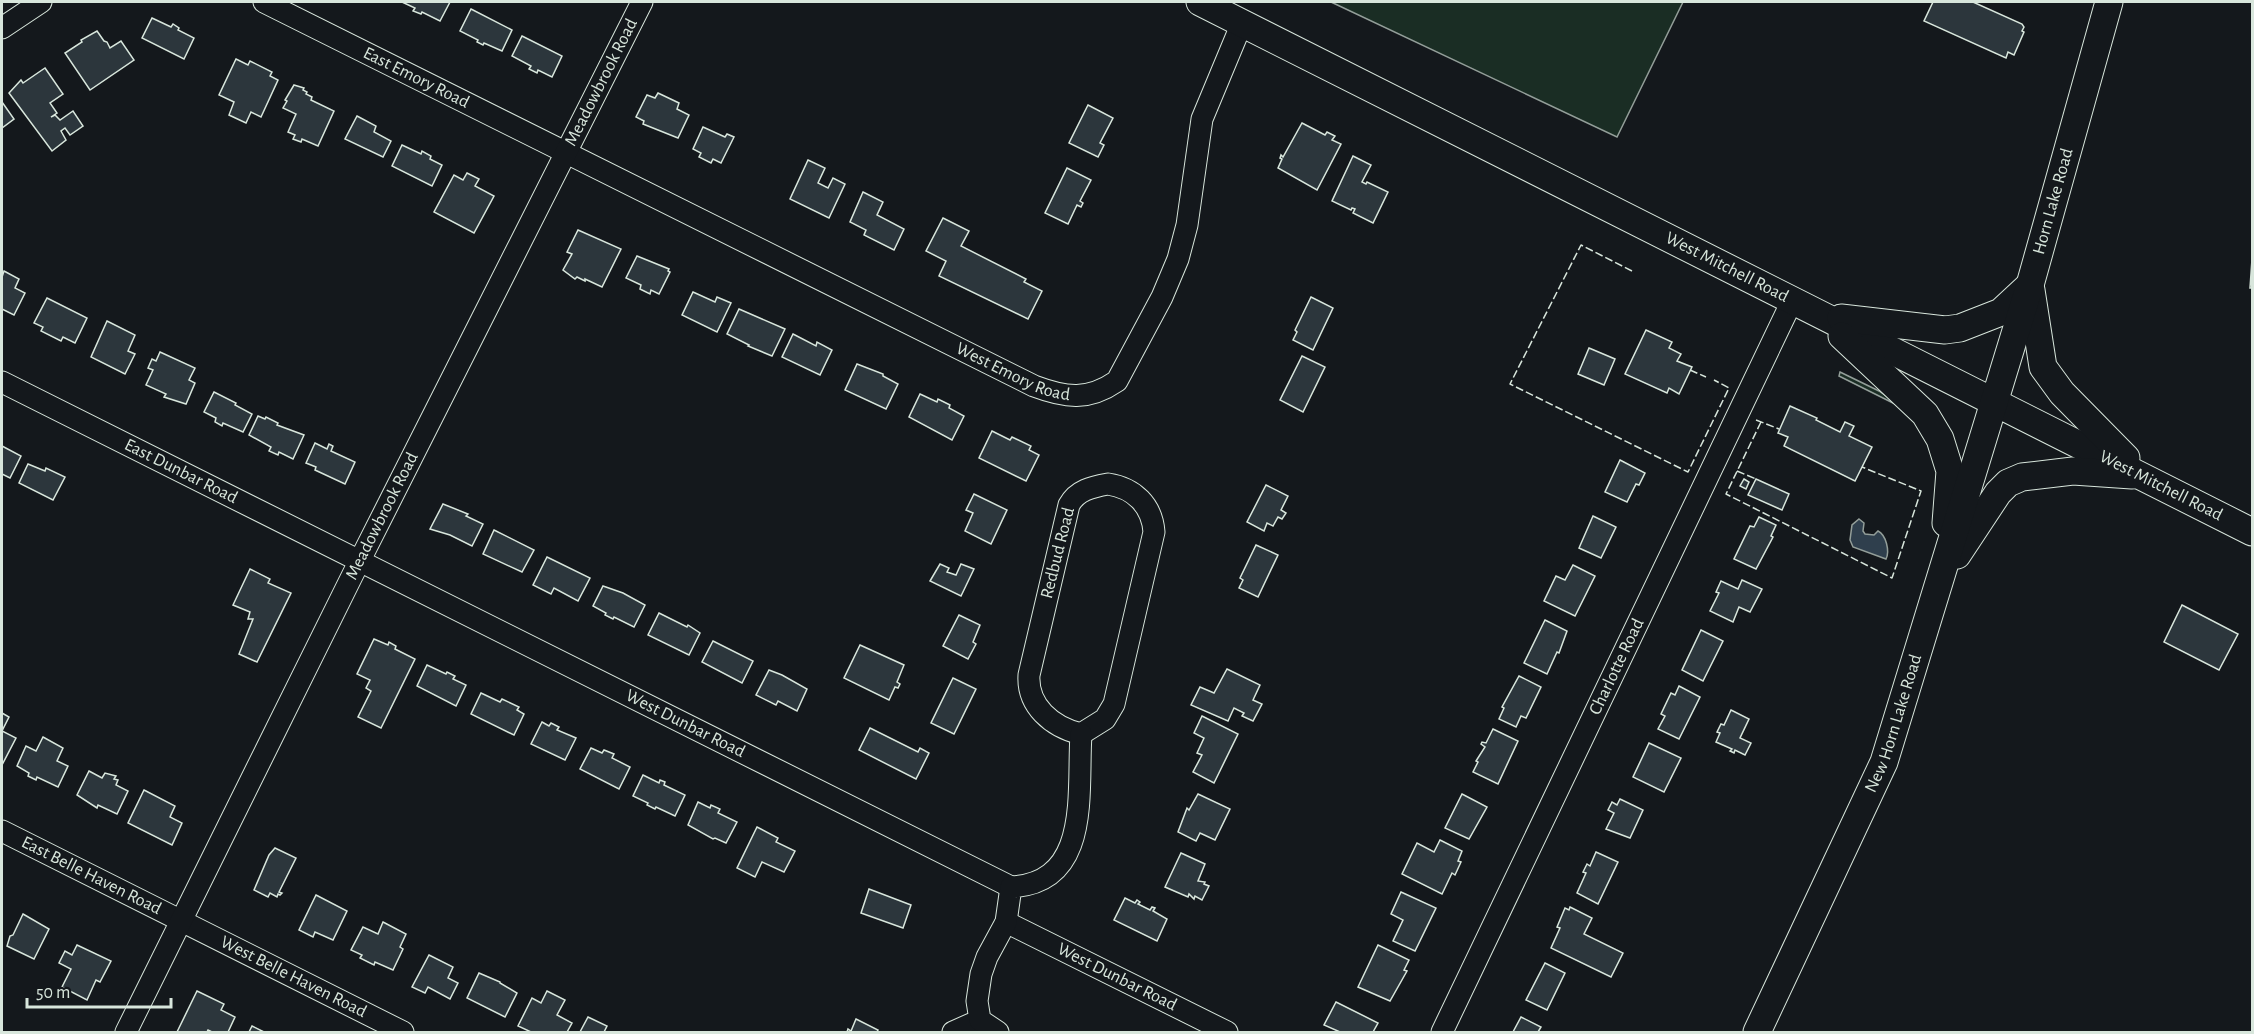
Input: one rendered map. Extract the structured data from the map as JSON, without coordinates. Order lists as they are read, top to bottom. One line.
{"streets":{"main road":["Horn Lake Road","West Mitchell Road","New Horn Lake Road"],"street":["East Emory Road","Meadowbrook Road","West Emory Road","East Dunbar Road","Redbud Road","Charlotte Road","West Dunbar Road","East Belle Haven Road","West Belle Haven Road"]},"crossings":[["East Emory Road","Meadowbrook Road"],["East Emory Road","West Emory Road"],["Meadowbrook Road","West Emory Road"],["Meadowbrook Road","East Dunbar Road"],["Meadowbrook Road","West Dunbar Road"],["Meadowbrook Road","East Belle Haven Road"],["Meadowbrook Road","West Belle Haven Road"],["Horn Lake Road","West Mitchell Road"],["Horn Lake Road","New Horn Lake Road"],["West Mitchell Road","West Emory Road"],["West Mitchell Road","Charlotte Road"],["West Mitchell Road","New Horn Lake Road"],["East Dunbar Road","West Dunbar Road"],["East Belle Haven Road","West Belle Haven Road"]],"scale_bar":"50 m"}
